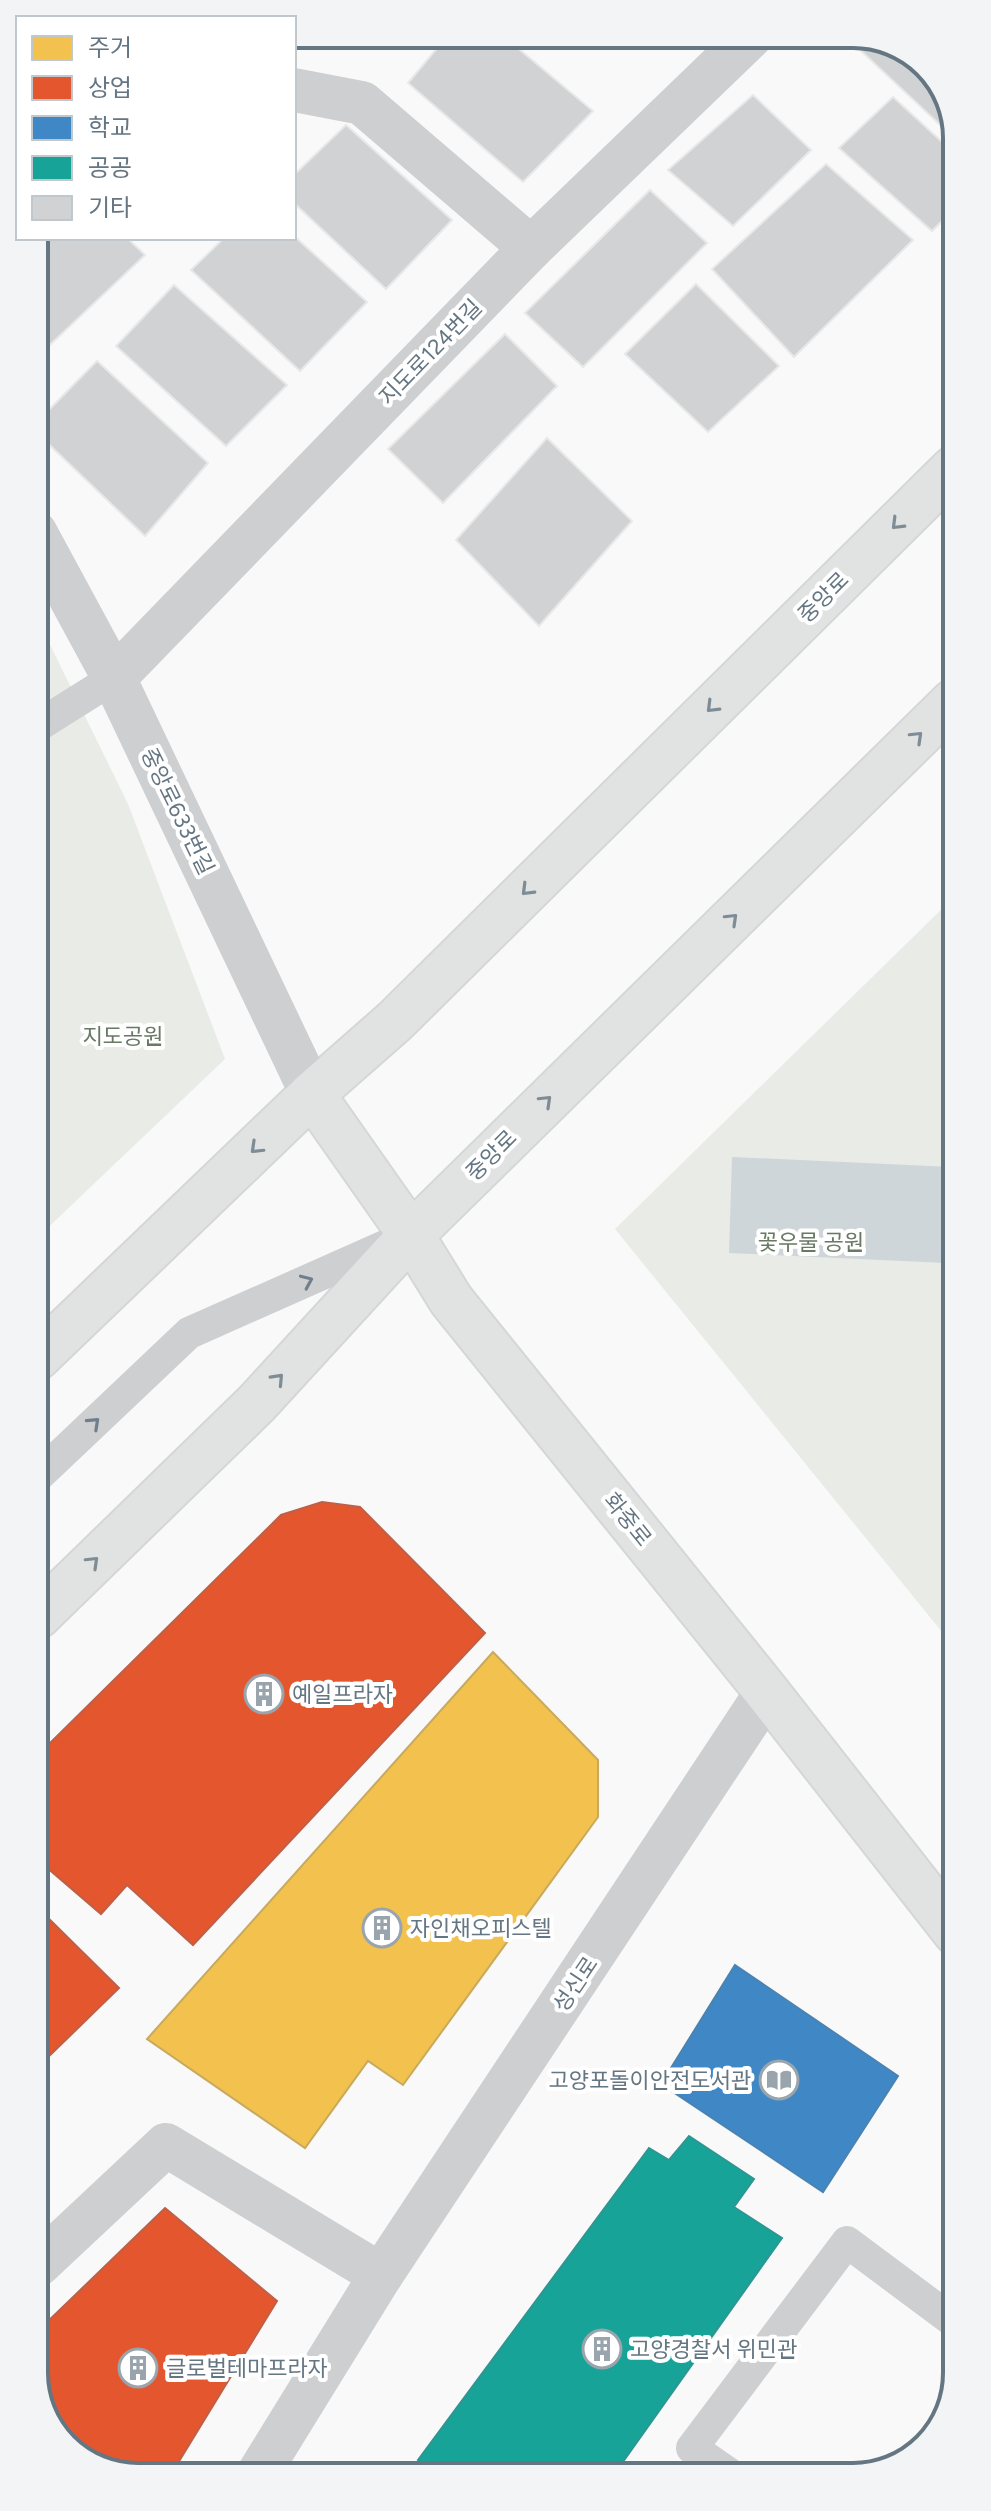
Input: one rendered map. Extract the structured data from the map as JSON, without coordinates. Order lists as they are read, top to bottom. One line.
{"streets":{"main road":["중앙로","화중로"],"street":["지도로124번길","중앙로633번길","성신로"]},"crossings":[["지도로124번길","중앙로633번길"],["중앙로","중앙로633번길"],["중앙로","화중로"],["중앙로633번길","화중로"],["화중로","성신로"]],"parks":["지도공원","꽃우물 공원"],"places":{"building":["예일프라자","자인채오피스텔","고양경찰서 위민관","글로벌테마프라자"],"library":["고양포돌이안전도서관"]},"legend":["주거","상업","학교","공공","기타"]}
